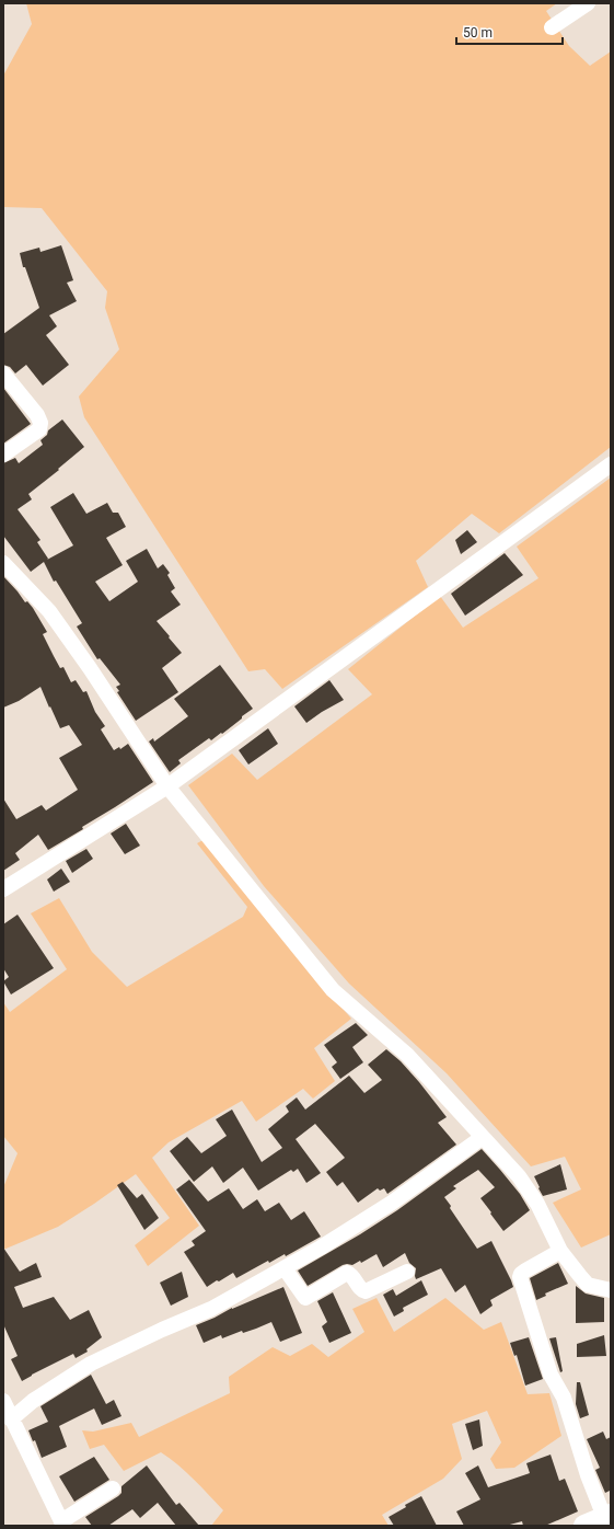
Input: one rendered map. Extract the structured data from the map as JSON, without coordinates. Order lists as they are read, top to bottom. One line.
{"scale_bar":"50 m"}
